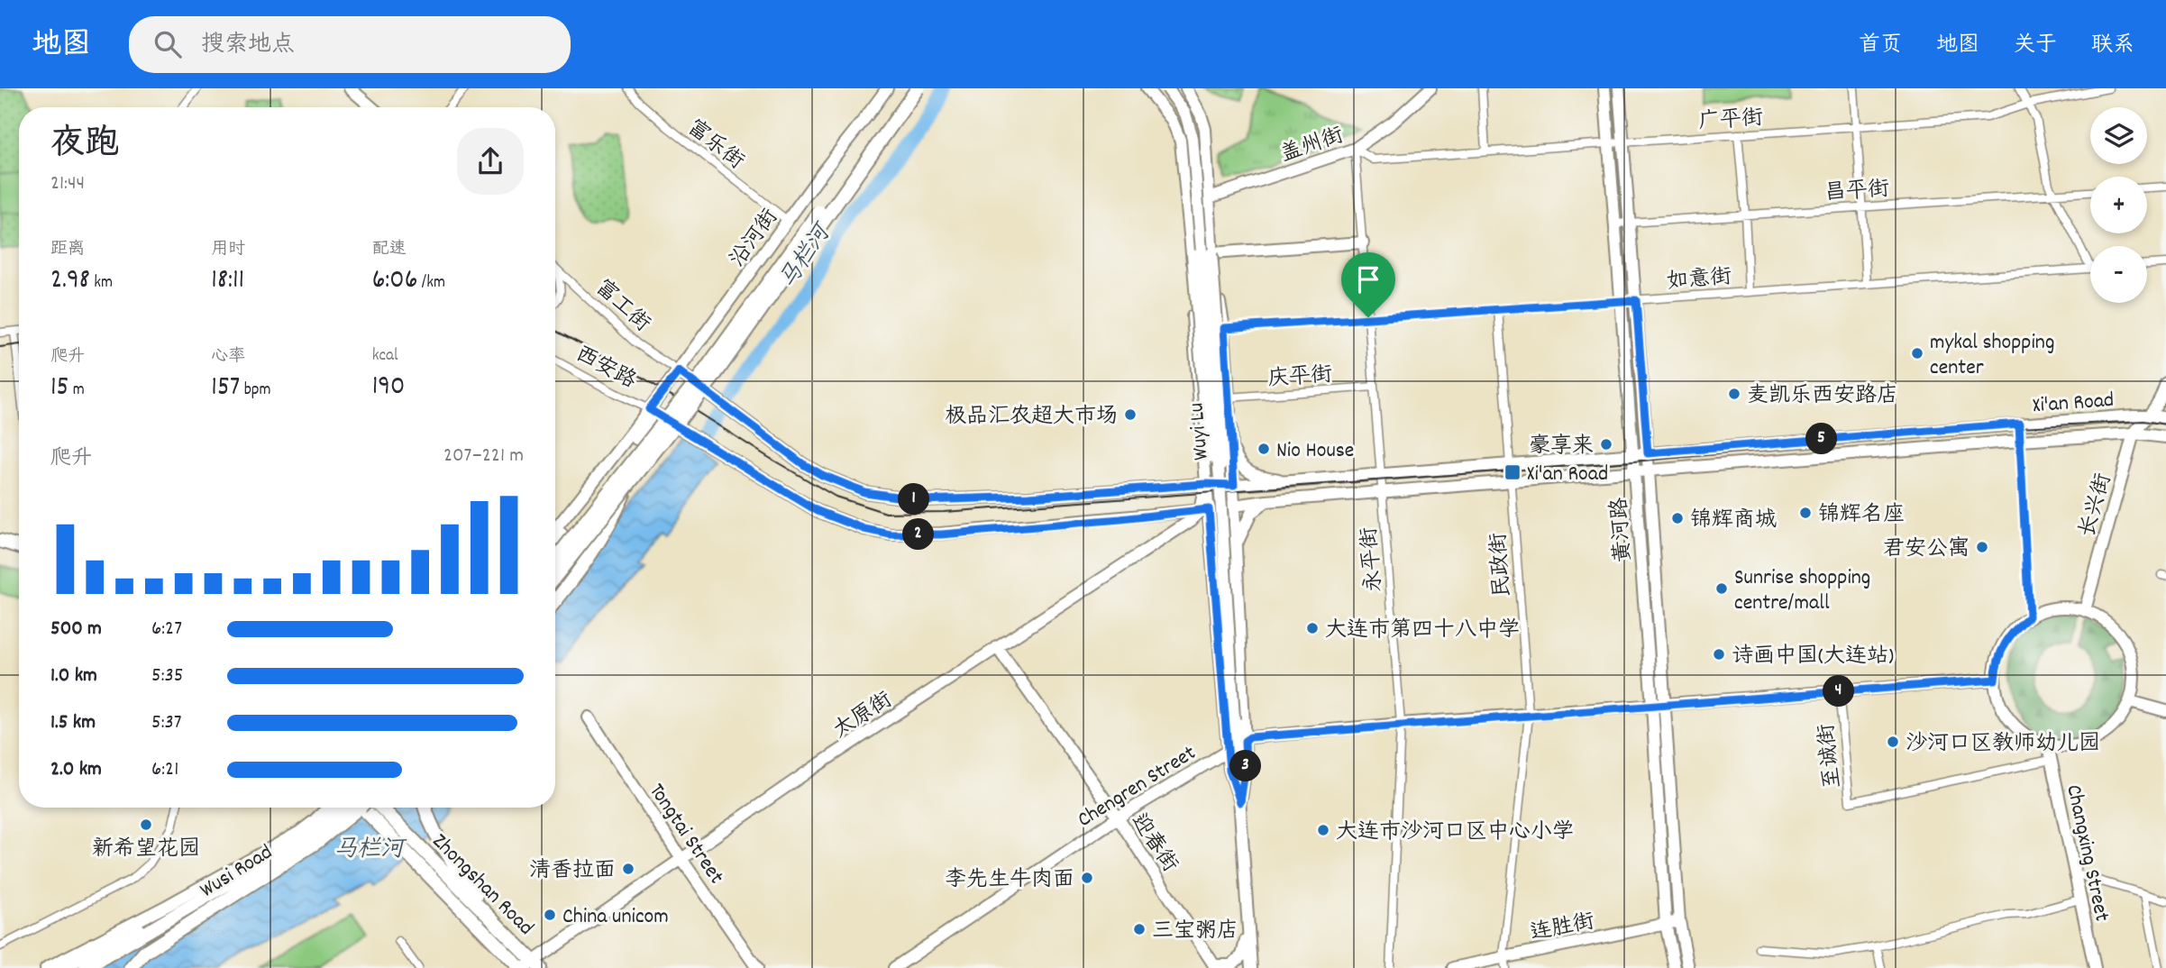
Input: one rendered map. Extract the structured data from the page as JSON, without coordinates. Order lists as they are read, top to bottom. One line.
{"streets":{"highway":["Zhongshan Road"],"street":["广平街","富乐街","盖州街","昌平街","沿河街","如意街","富工街","西安路","庆平街","Xi'an Road","Wuyi Lu","长兴街","黄河路","永平街","民政街","太原街","至诚街","Chengren Street","Tongtai Street","迎春街","Changxing Street","连胜街"]},"crossings":[["广平街","盖州街"],["广平街","黄河路"],["广平街","永平街"],["富乐街","沿河街"],["盖州街","永平街"],["昌平街","黄河路"],["沿河街","富工街"],["沿河街","西安路"],["如意街","黄河路"],["如意街","永平街"],["如意街","民政街"],["庆平街","永平街"],["Xi'an Road","长兴街"],["Xi'an Road","黄河路"],["Xi'an Road","永平街"],["Xi'an Road","民政街"],["Xi'an Road","太原街"],["Wuyi Lu","Chengren Street"],["长兴街","Chengren Street"],["长兴街","Changxing Street"],["黄河路","Chengren Street"],["黄河路","连胜街"],["永平街","Chengren Street"],["民政街","Chengren Street"],["民政街","连胜街"],["太原街","Tongtai Street"],["太原街","迎春街"],["太原街","Zhongshan Road"],["至诚街","Chengren Street"],["至诚街","Changxing Street"],["Chengren Street","迎春街"],["Chengren Street","Changxing Street"]],"water":["马栏河"],"places":{"other":["mykal shopping center","麦凯乐西安路店","极品汇农超大市场","豪享来","Nio House","锦辉名座","锦辉商城","君安公寓","Sunrise shopping centre/mall","大连市第四十八中学","诗画中国(大连站)","沙河口区教师幼儿园","新希望花园","大连市沙河口区中心小学","清香拉面","李先生牛肉面","China unicom","三宝粥店"],"transit":["Xi'an Road"]},"page":{"header":"地图","search":"搜索地点","nav":["首页","地图","关于","联系"],"map_buttons":["+","−"],"heading":["夜跑","21:44"],"stats":[["距离","2.98 km"],["用时","18:11"],["配速","6:06 /km"],["爬升","15 m"],["心率","157 bpm"],["kcal","190"]],"pins":["5","1","2","4","3"],"chart":["爬升","207–221 m"],"list":[{"name":"500 m","note":"6:27"},{"name":"1.0 km","note":"5:35"},{"name":"1.5 km","note":"5:37"},{"name":"2.0 km","note":"6:21"}]}}
